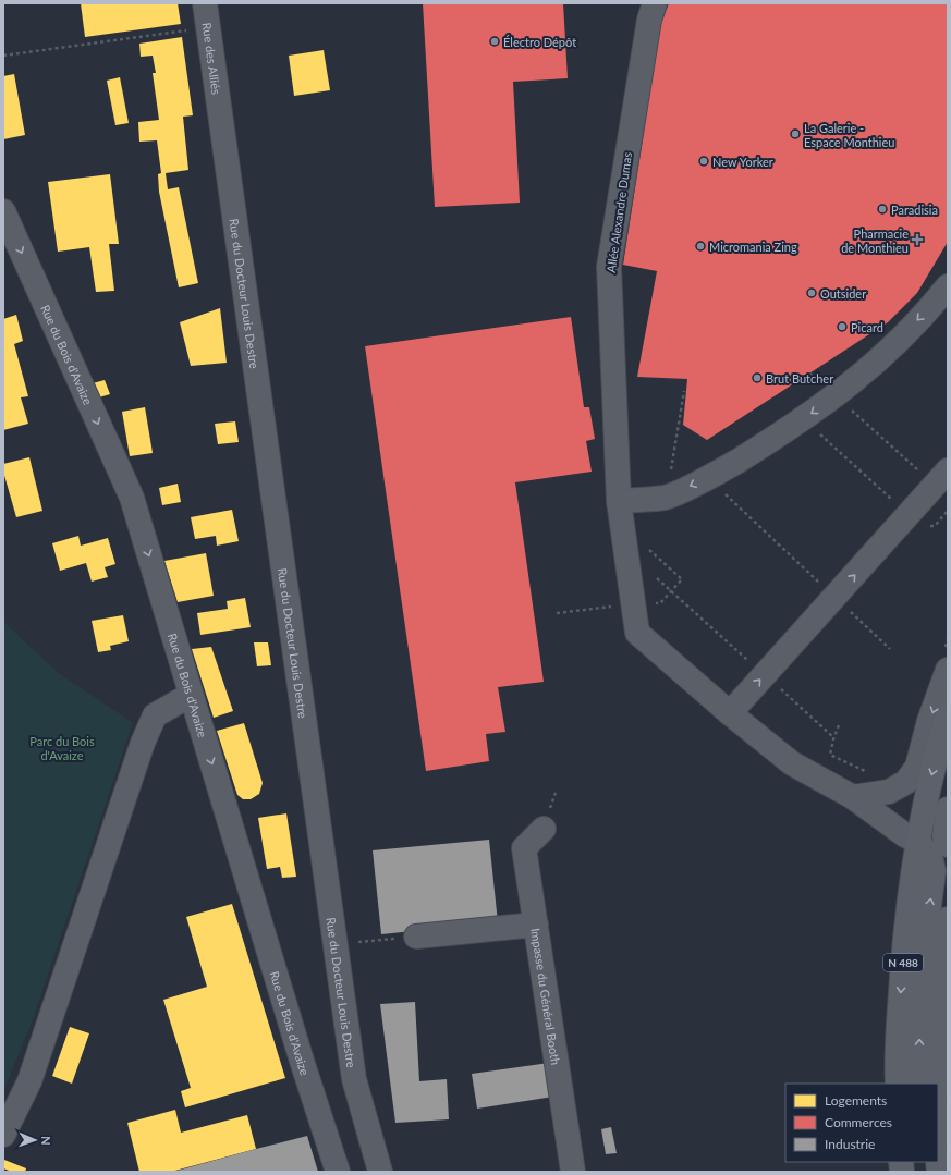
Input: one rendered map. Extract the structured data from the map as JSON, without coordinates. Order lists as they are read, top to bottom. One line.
{"streets":{"main road":["N 488"],"street":["Rue des Alliés","Allée Alexandre Dumas","Rue du Docteur Louis Destre","Rue du Bois d'Avaize","Impasse du Général Booth"]},"crossings":[["Rue des Alliés","Rue du Docteur Louis Destre"],["Allée Alexandre Dumas","N 488"]],"one_way":["Rue du Bois d'Avaize"],"parks":["Parc du Bois d'Avaize"],"places":{"other":["Électro Dépôt","La Galerie - Espace Monthieu","New Yorker","Paradisia","Micromania Zing","Outsider","Picard","Brut Butcher"],"health":["Pharmacie de Monthieu"]},"legend":["Logements","Commerces","Industrie"],"north":"right"}
